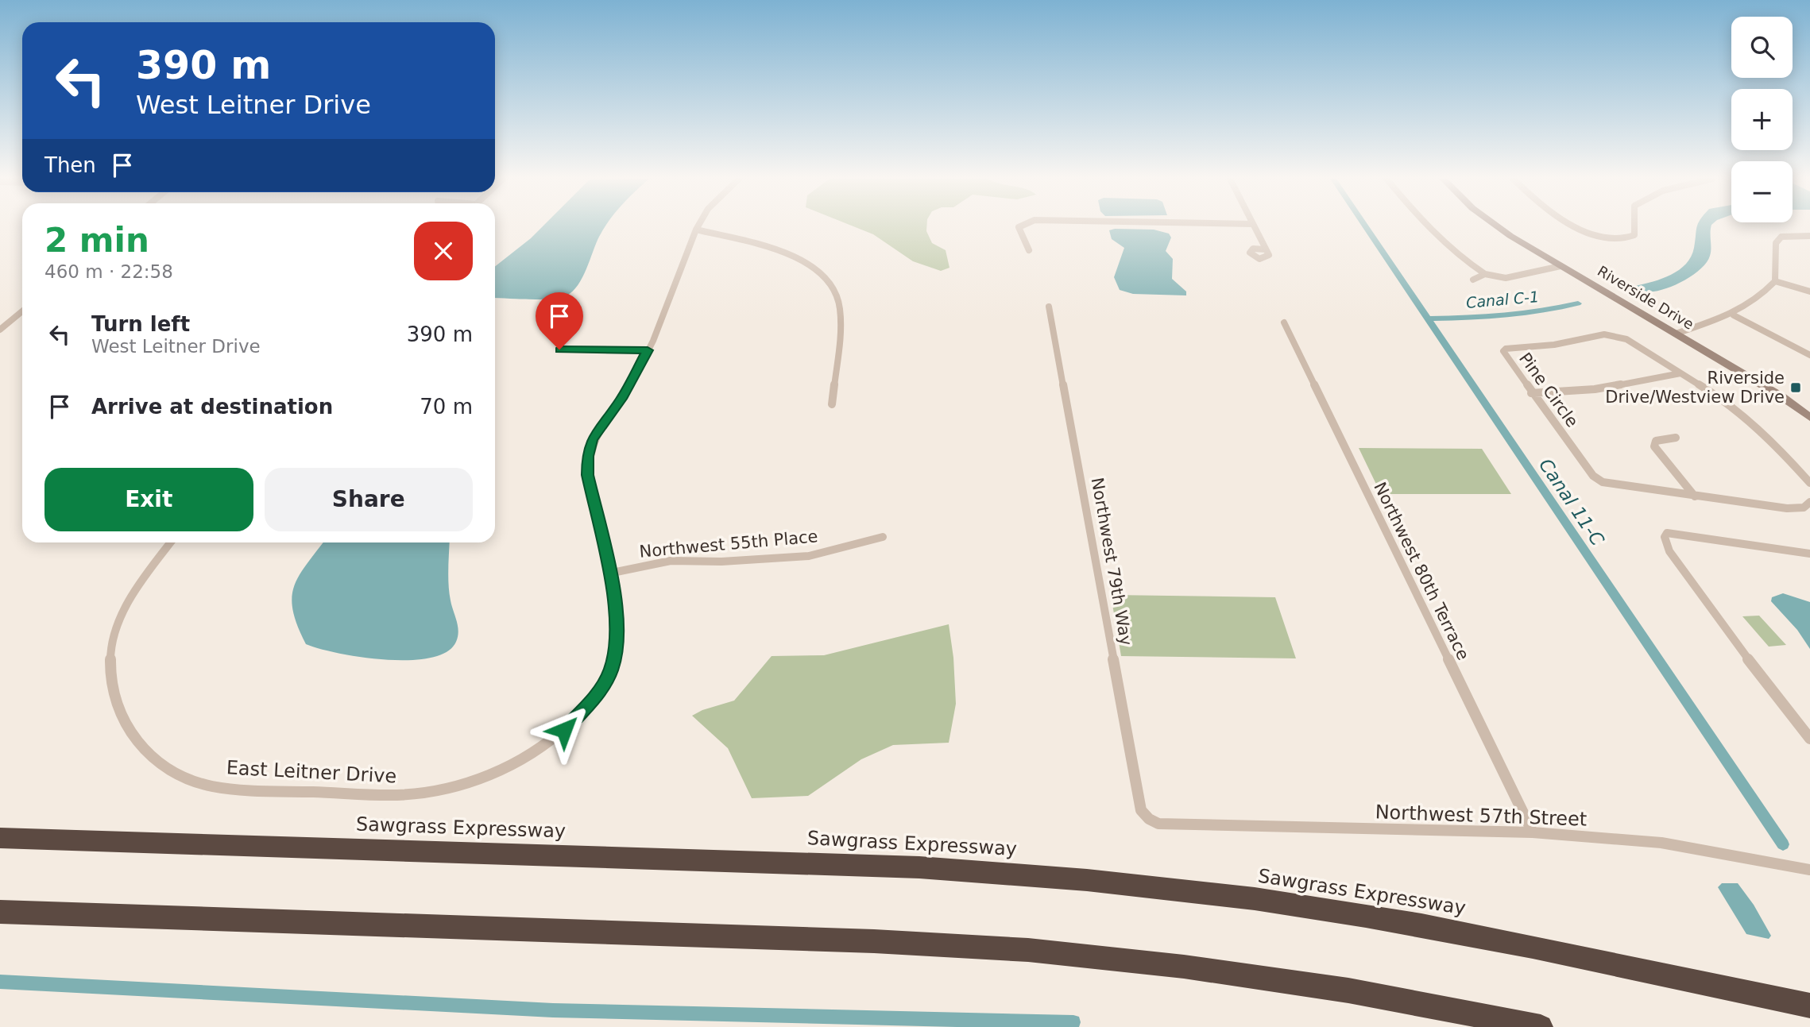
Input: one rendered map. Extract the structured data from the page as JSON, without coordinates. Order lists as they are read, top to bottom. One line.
{"streets":{"highway":["Sawgrass Expressway"],"street":["Riverside Drive","Pine Circle","Northwest 55th Place","Northwest 79th Way","Northwest 80th Terrace","East Leitner Drive","Northwest 57th Street"]},"crossings":[["Northwest 55th Place","East Leitner Drive"],["Northwest 79th Way","Northwest 57th Street"],["Northwest 80th Terrace","Northwest 57th Street"]],"water":["Canal C-1","Canal 11-C"],"places":{"transit":["Riverside Drive/Westview Drive"]},"page":{"map_buttons":["+","−"],"turn":["390 m","West Leitner Drive"],"then":"Then","heading":["2 min","460 m · 22:58"],"list":[{"name":"Turn left","note":"West Leitner Drive","value":"390 m"},{"name":"Arrive at destination","value":"70 m"}],"buttons":["Exit","Share"]}}
